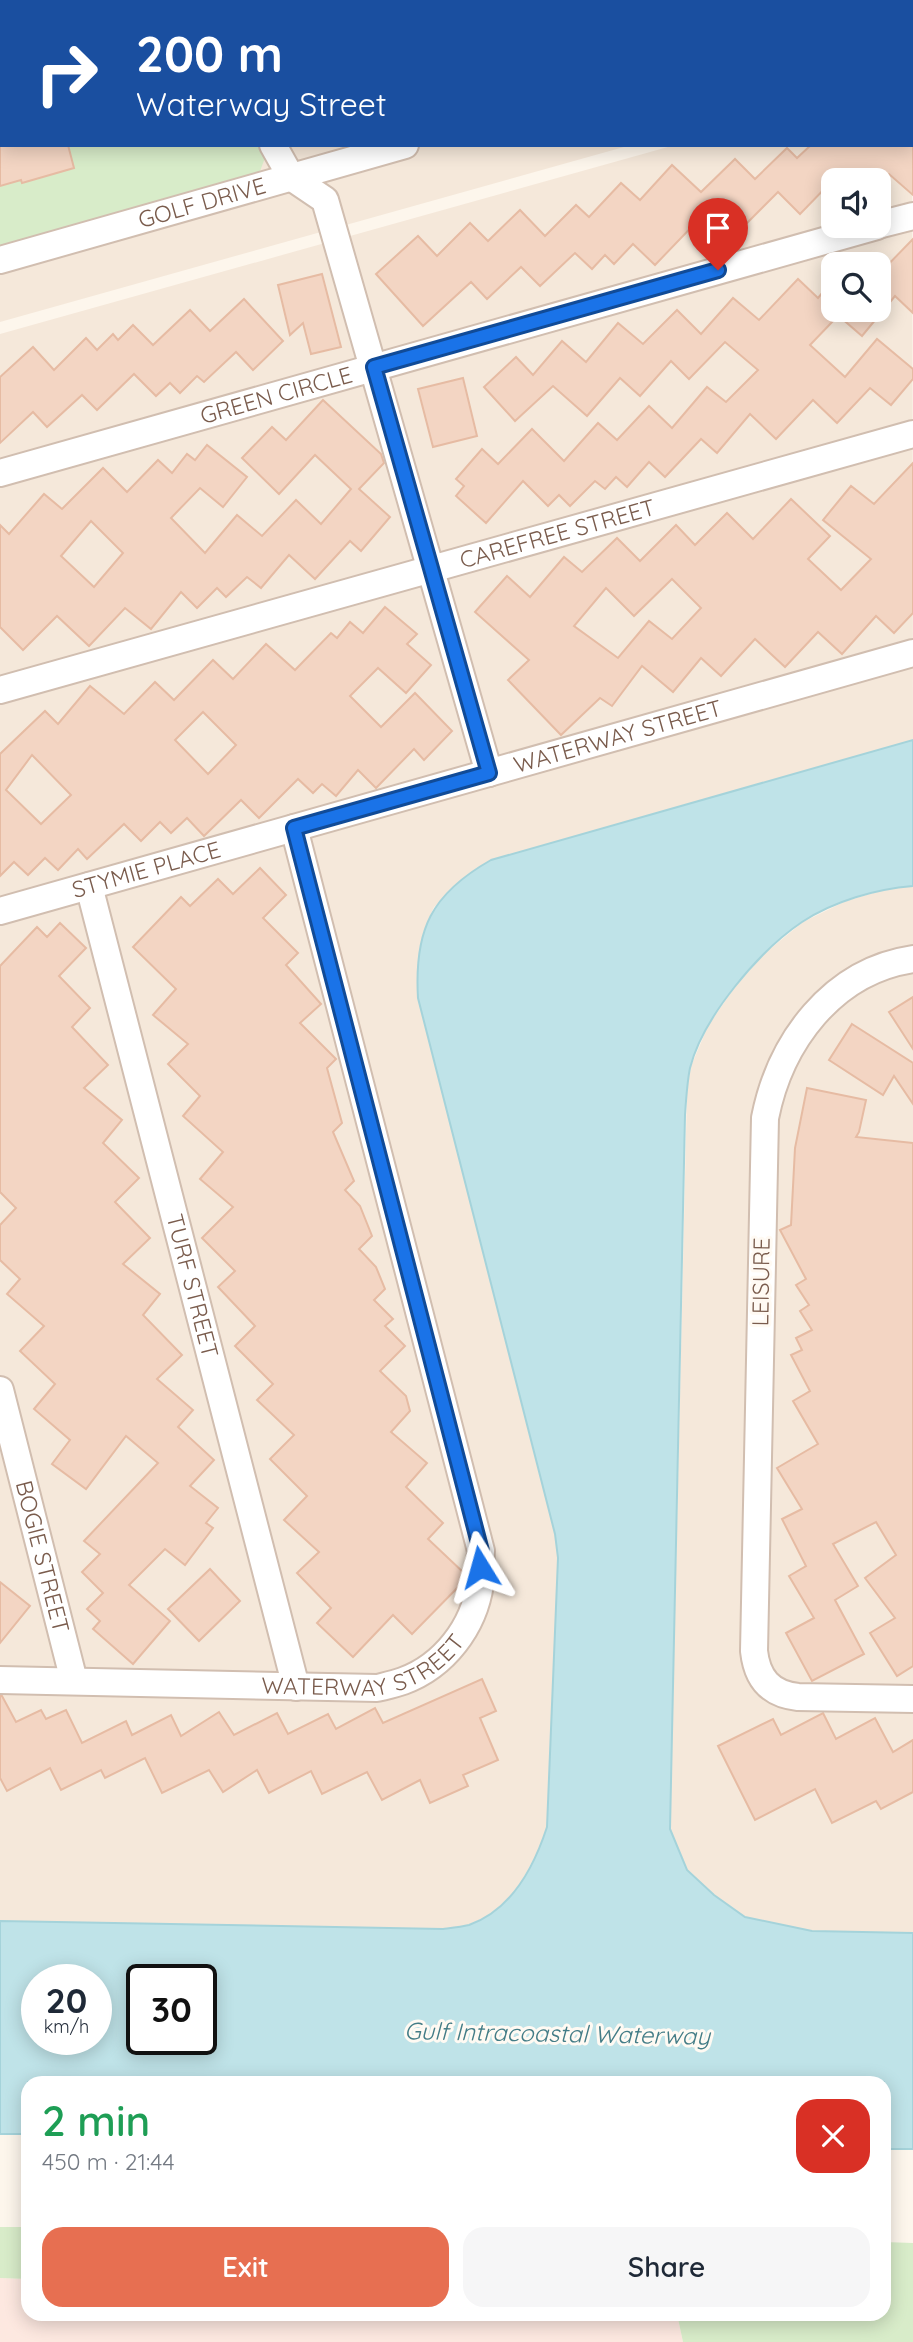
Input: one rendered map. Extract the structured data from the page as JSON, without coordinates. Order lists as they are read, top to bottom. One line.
{"streets":{"street":["GOLF DRIVE","GREEN CIRCLE","CAREFREE STREET","WATERWAY STREET","STYMIE PLACE","LEISURE","TURF STREET","BOGIE STREET"]},"crossings":[["WATERWAY STREET","STYMIE PLACE"],["WATERWAY STREET","TURF STREET"],["WATERWAY STREET","BOGIE STREET"],["STYMIE PLACE","TURF STREET"]],"water":["Gulf Intracoastal Waterway"],"page":{"turn":["200 m","Waterway Street"],"speed":"20 km/h","limit":"30","heading":["2 min","450 m · 21:44"],"buttons":["Exit","Share"]}}
